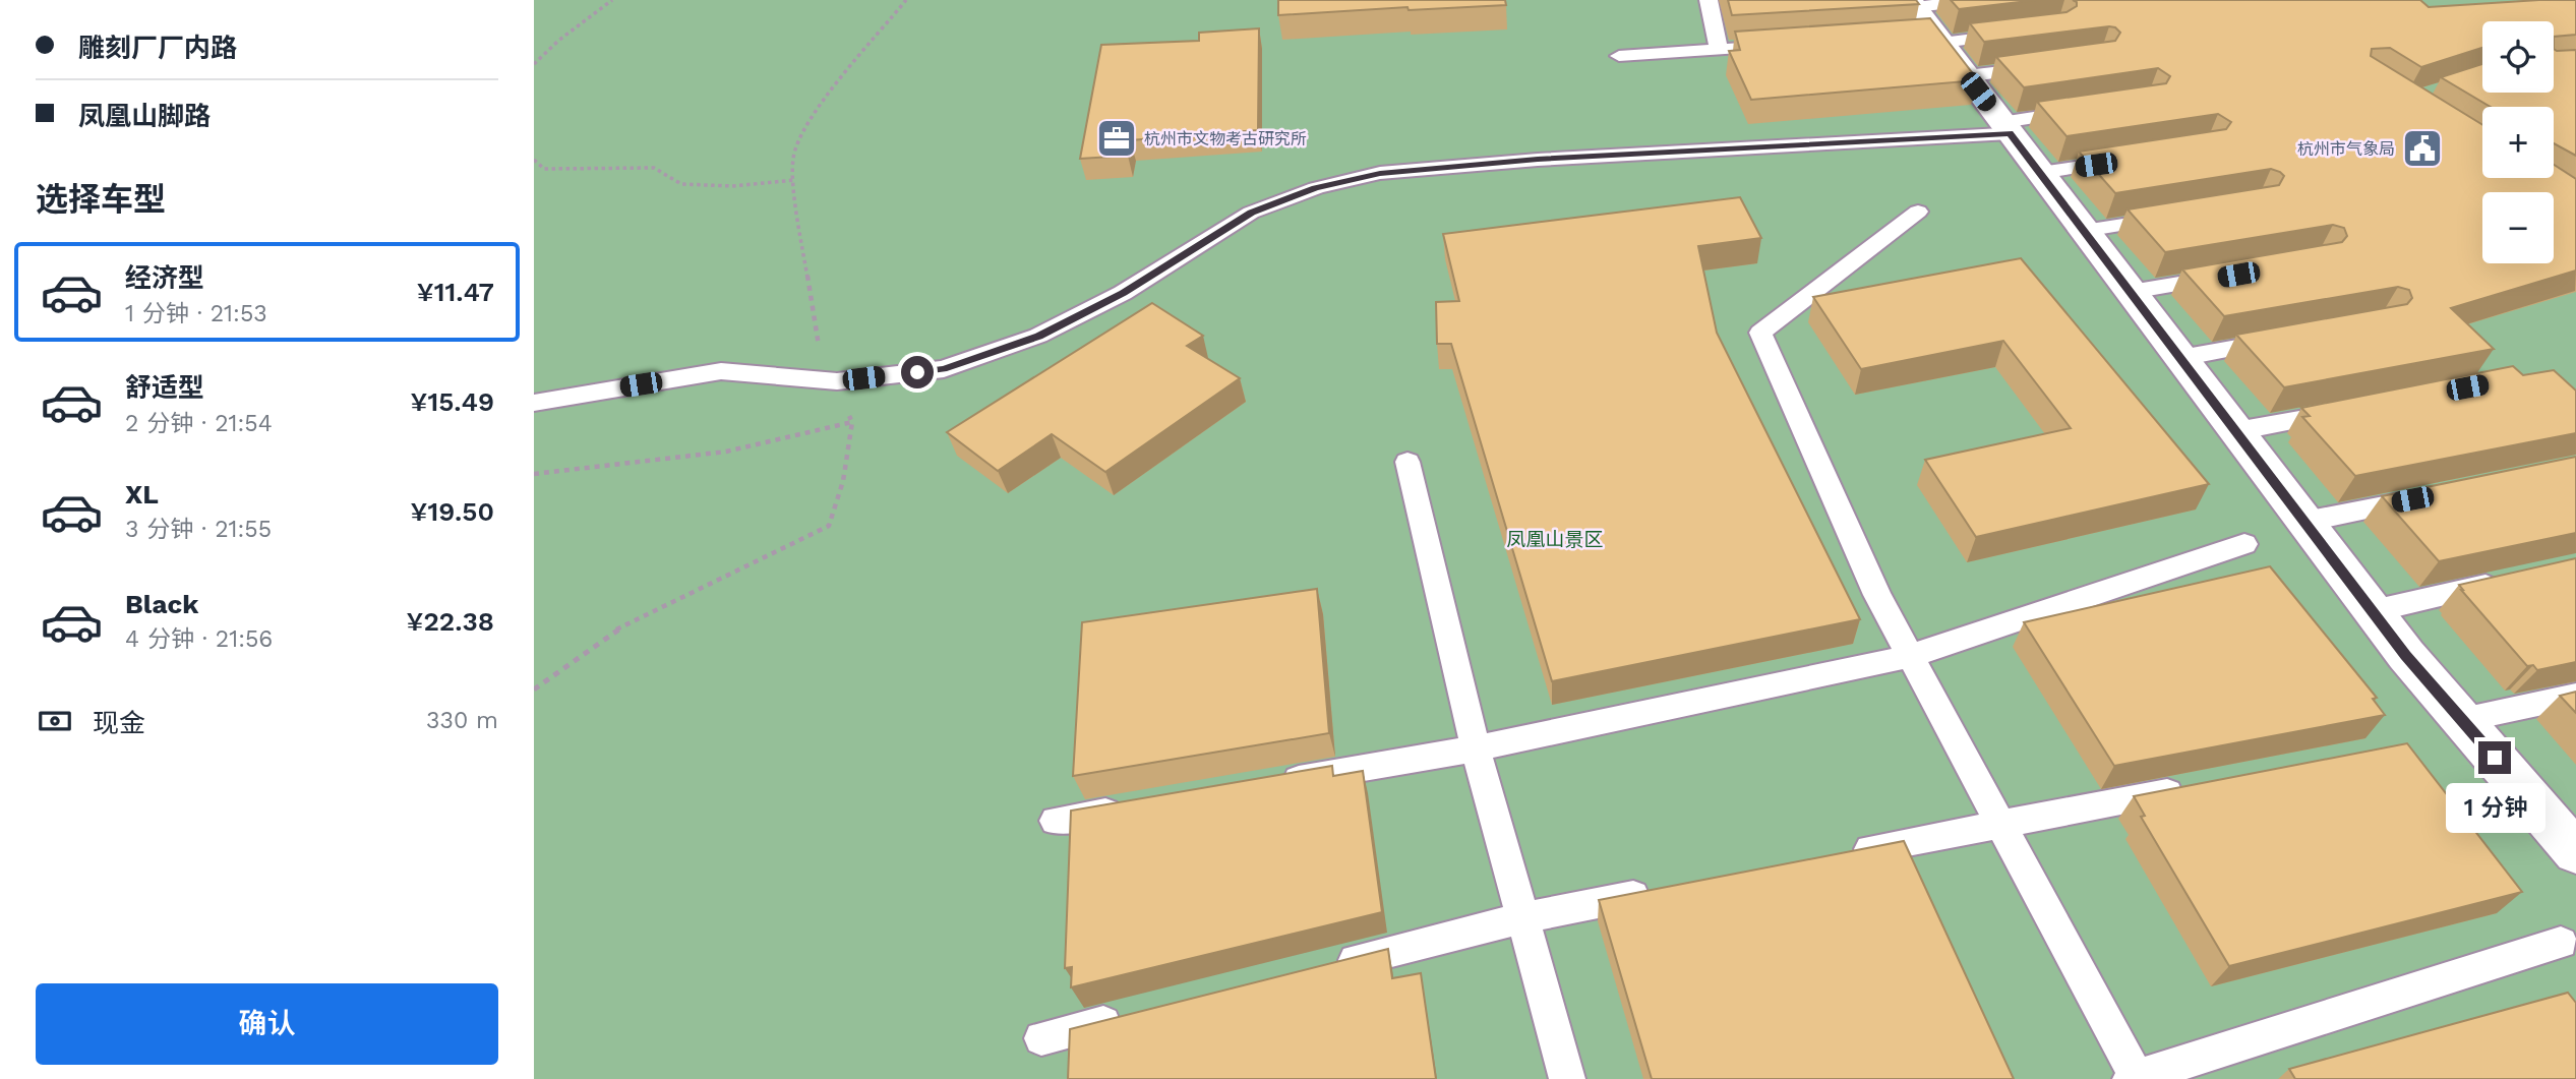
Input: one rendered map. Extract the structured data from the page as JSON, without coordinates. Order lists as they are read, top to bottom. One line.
{"parks":["凤凰山景区"],"places":{"office":["杭州市文物考古研究所"],"public building":["杭州市气象局"]},"page":{"banner":["雕刻厂厂内路","凤凰山脚路"],"map_buttons":["+","−"],"heading":"选择车型","list":[{"name":"经济型","note":"1 分钟 · 21:53","value":"¥11.47"},{"name":"舒适型","note":"2 分钟 · 21:54","value":"¥15.49"},{"name":"XL","note":"3 分钟 · 21:55","value":"¥19.50"},{"name":"Black","note":"4 分钟 · 21:56","value":"¥22.38"}],"pay":["现金","330 m"],"bubble":"1 分钟","buttons":"确认"}}
